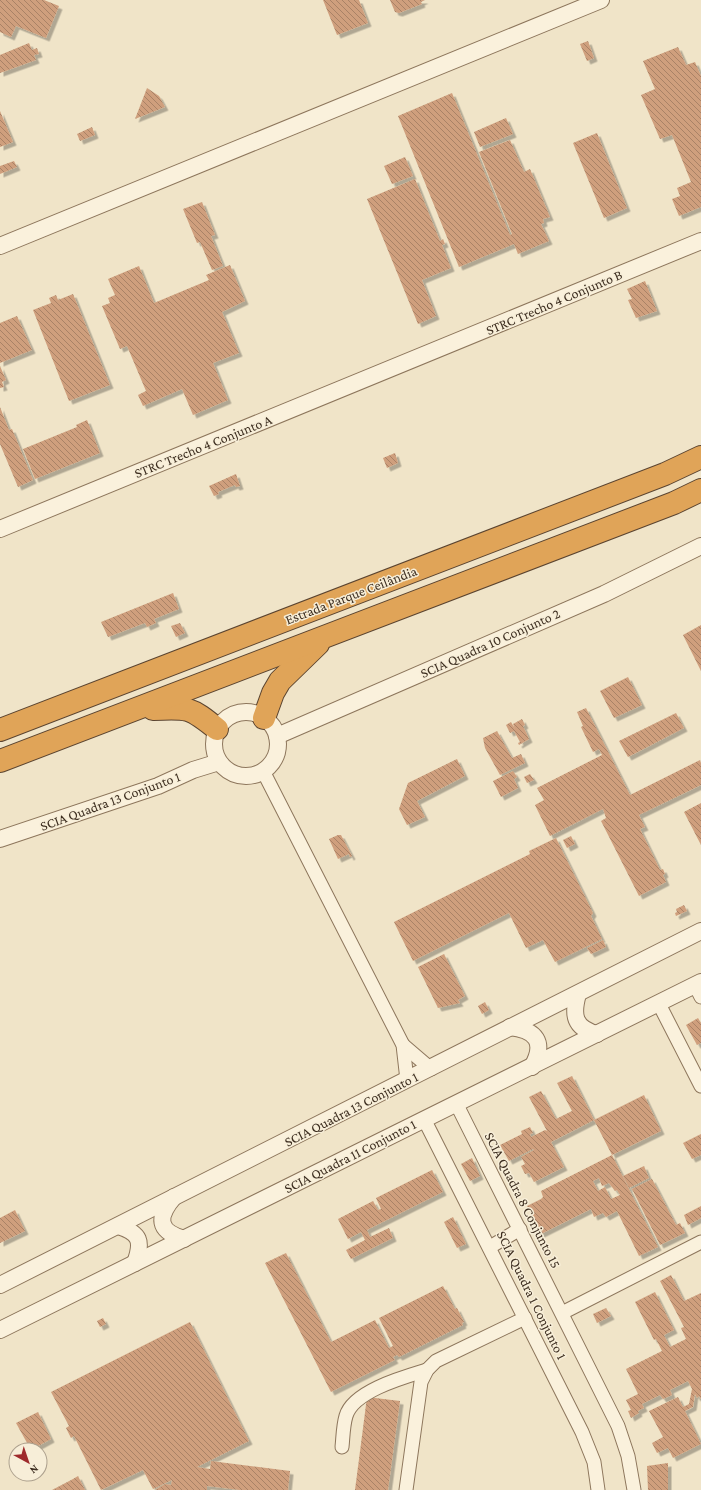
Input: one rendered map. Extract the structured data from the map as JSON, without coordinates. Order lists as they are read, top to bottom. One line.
{"streets":{"highway":["Estrada Parque Ceilândia"],"street":["STRC Trecho 4 Conjunto B","STRC Trecho 4 Conjunto A","SCIA Quadra 10 Conjunto 2","SCIA Quadra 13 Conjunto 1","SCIA Quadra 11 Conjunto 1","SCIA Quadra 8 Conjunto 15","SCIA Quadra 1 Conjunto 1"]},"crossings":[["STRC Trecho 4 Conjunto B","STRC Trecho 4 Conjunto A"],["SCIA Quadra 10 Conjunto 2","SCIA Quadra 13 Conjunto 1"],["SCIA Quadra 11 Conjunto 1","SCIA Quadra 8 Conjunto 15"],["SCIA Quadra 11 Conjunto 1","SCIA Quadra 1 Conjunto 1"]],"north":"bottom right"}
